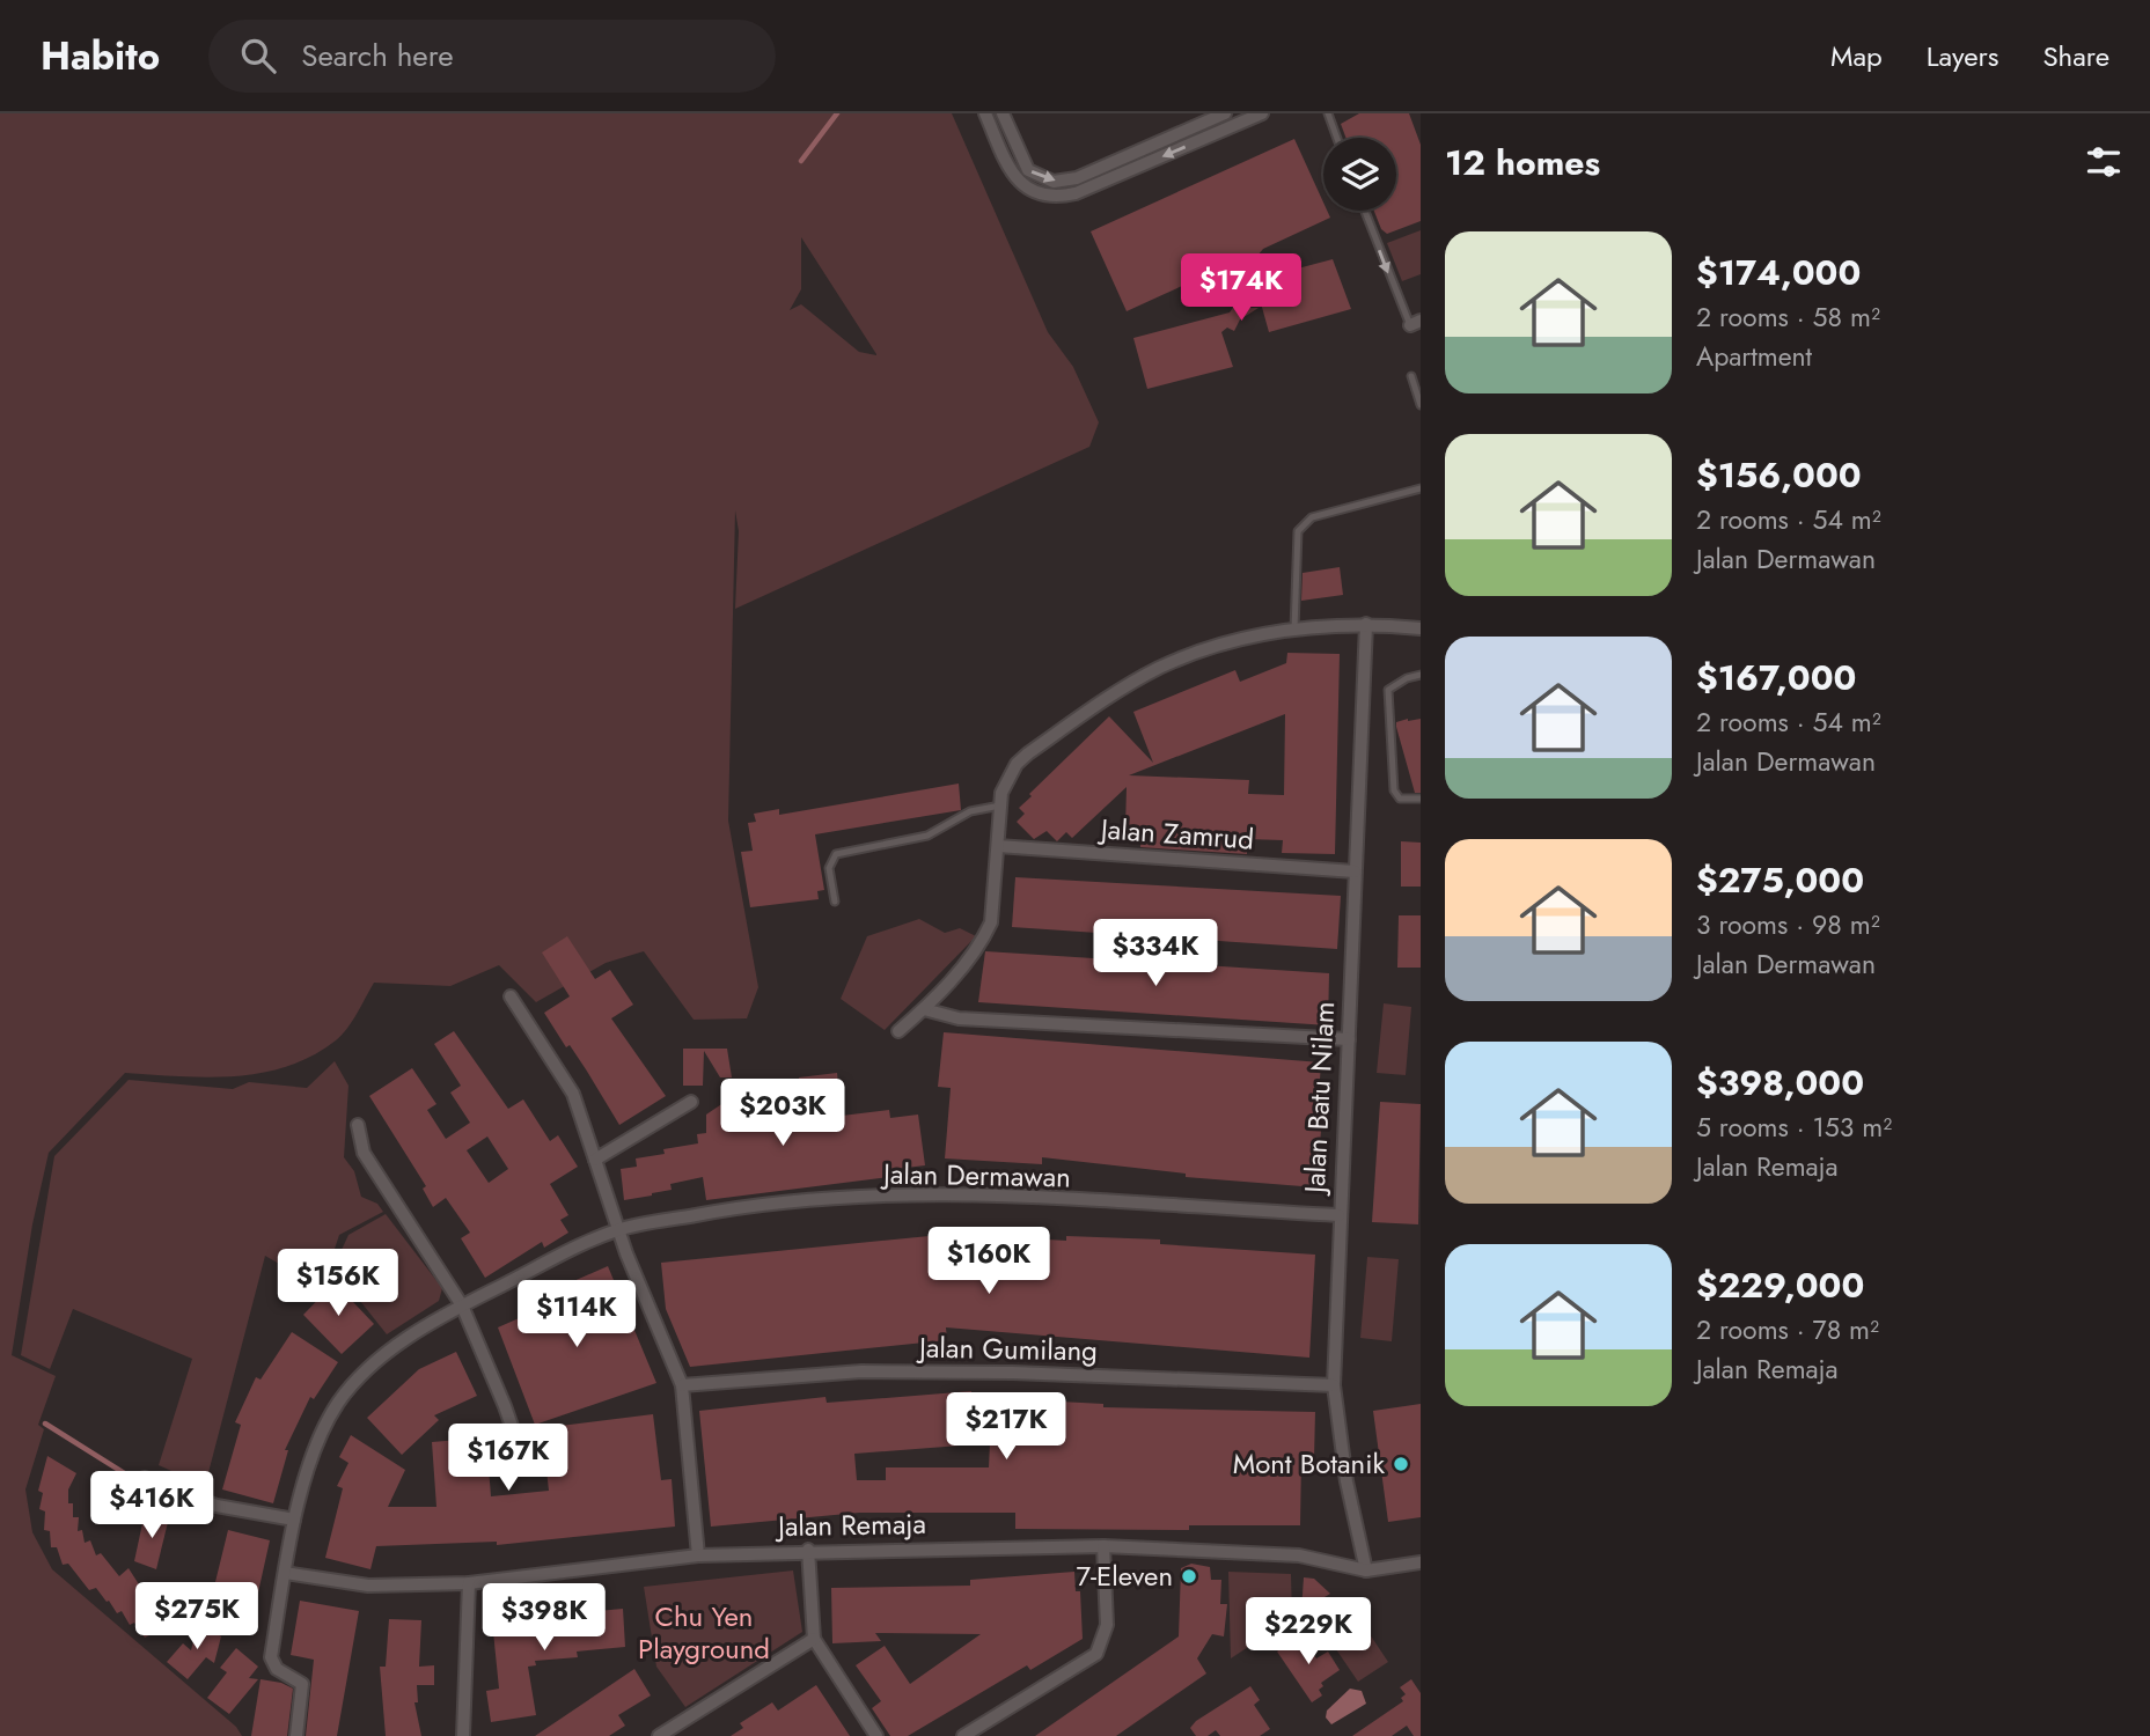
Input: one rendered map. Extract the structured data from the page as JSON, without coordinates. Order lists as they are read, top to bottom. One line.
{"streets":{"street":["Jalan Zamrud","Jalan Batu Nilam","Jalan Dermawan","Jalan Gumilang","Jalan Remaja"]},"crossings":[["Jalan Zamrud","Jalan Batu Nilam"],["Jalan Batu Nilam","Jalan Dermawan"],["Jalan Batu Nilam","Jalan Gumilang"],["Jalan Batu Nilam","Jalan Remaja"],["Jalan Dermawan","Jalan Remaja"]],"parks":["Chu Yen Playground"],"places":["Mont Botanik","7-Eleven"],"page":{"header":"Habito","search":"Search here","nav":["Map","Layers","Share"],"heading":"12 homes","list":[{"name":"$174,000","note":"2 rooms · 58 m² · Apartment"},{"name":"$156,000","note":"2 rooms · 54 m² · Jalan Dermawan"},{"name":"$167,000","note":"2 rooms · 54 m² · Jalan Dermawan"},{"name":"$275,000","note":"3 rooms · 98 m² · Jalan Dermawan"},{"name":"$398,000","note":"5 rooms · 153 m² · Jalan Remaja"},{"name":"$229,000","note":"2 rooms · 78 m² · Jalan Remaja"}],"price":["$174K","$334K","$203K","$160K","$156K","$114K","$217K","$167K","$416K","$275K","$398K","$229K"]}}
